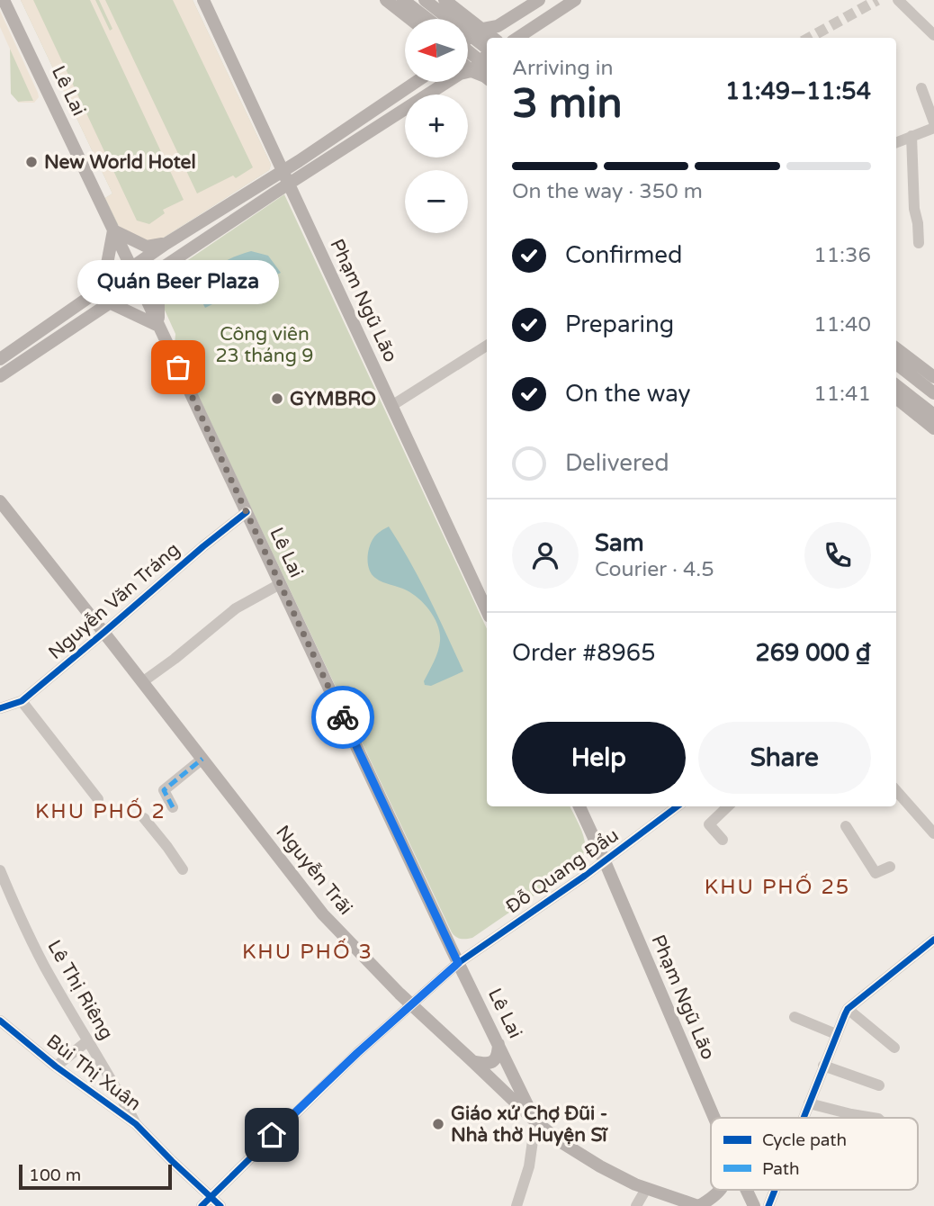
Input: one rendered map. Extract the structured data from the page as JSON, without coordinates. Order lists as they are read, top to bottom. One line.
{"streets":{"main road":["Lê Lai","Phạm Ngũ Lão","Nguyễn Trãi"],"street":["Nguyễn Văn Tráng","Ðỗ Quang Ðẩu","Lê Thị Riêng","Bùi Thị Xuân"]},"crossings":[["Lê Lai","Nguyễn Văn Tráng"],["Lê Lai","Nguyễn Trãi"],["Lê Lai","Ðỗ Quang Ðẩu"],["Phạm Ngũ Lão","Ðỗ Quang Ðẩu"],["Nguyễn Văn Tráng","Nguyễn Trãi"],["Nguyễn Trãi","Ðỗ Quang Ðẩu"],["Ðỗ Quang Ðẩu","Bùi Thị Xuân"],["Lê Thị Riêng","Bùi Thị Xuân"]],"districts":["KHU PHỐ 2","KHU PHỐ 25","KHU PHỐ 3"],"parks":["Công viên 23 tháng 9"],"places":["New World Hotel","Quán Beer Plaza","GYMBRO","Giáo xứ Chợ Đũi - Nhà thờ Huyện Sĩ"],"legend":["Cycle path","Path"],"scale_bar":"100 m","north":"left","page":{"map_buttons":["+","−"],"heading":["3 min","Arriving in","11:49–11:54"],"panel":["Sam","Courier · 4.5","Order #8965","269 000 ₫"],"bar":"On the way · 350 m","list":[["Confirmed","11:36"],["Preparing","11:40"],["On the way","11:41"],"Delivered"],"bubble":"Quán Beer Plaza","buttons":["Help","Share"],"scale":"100 m"}}
